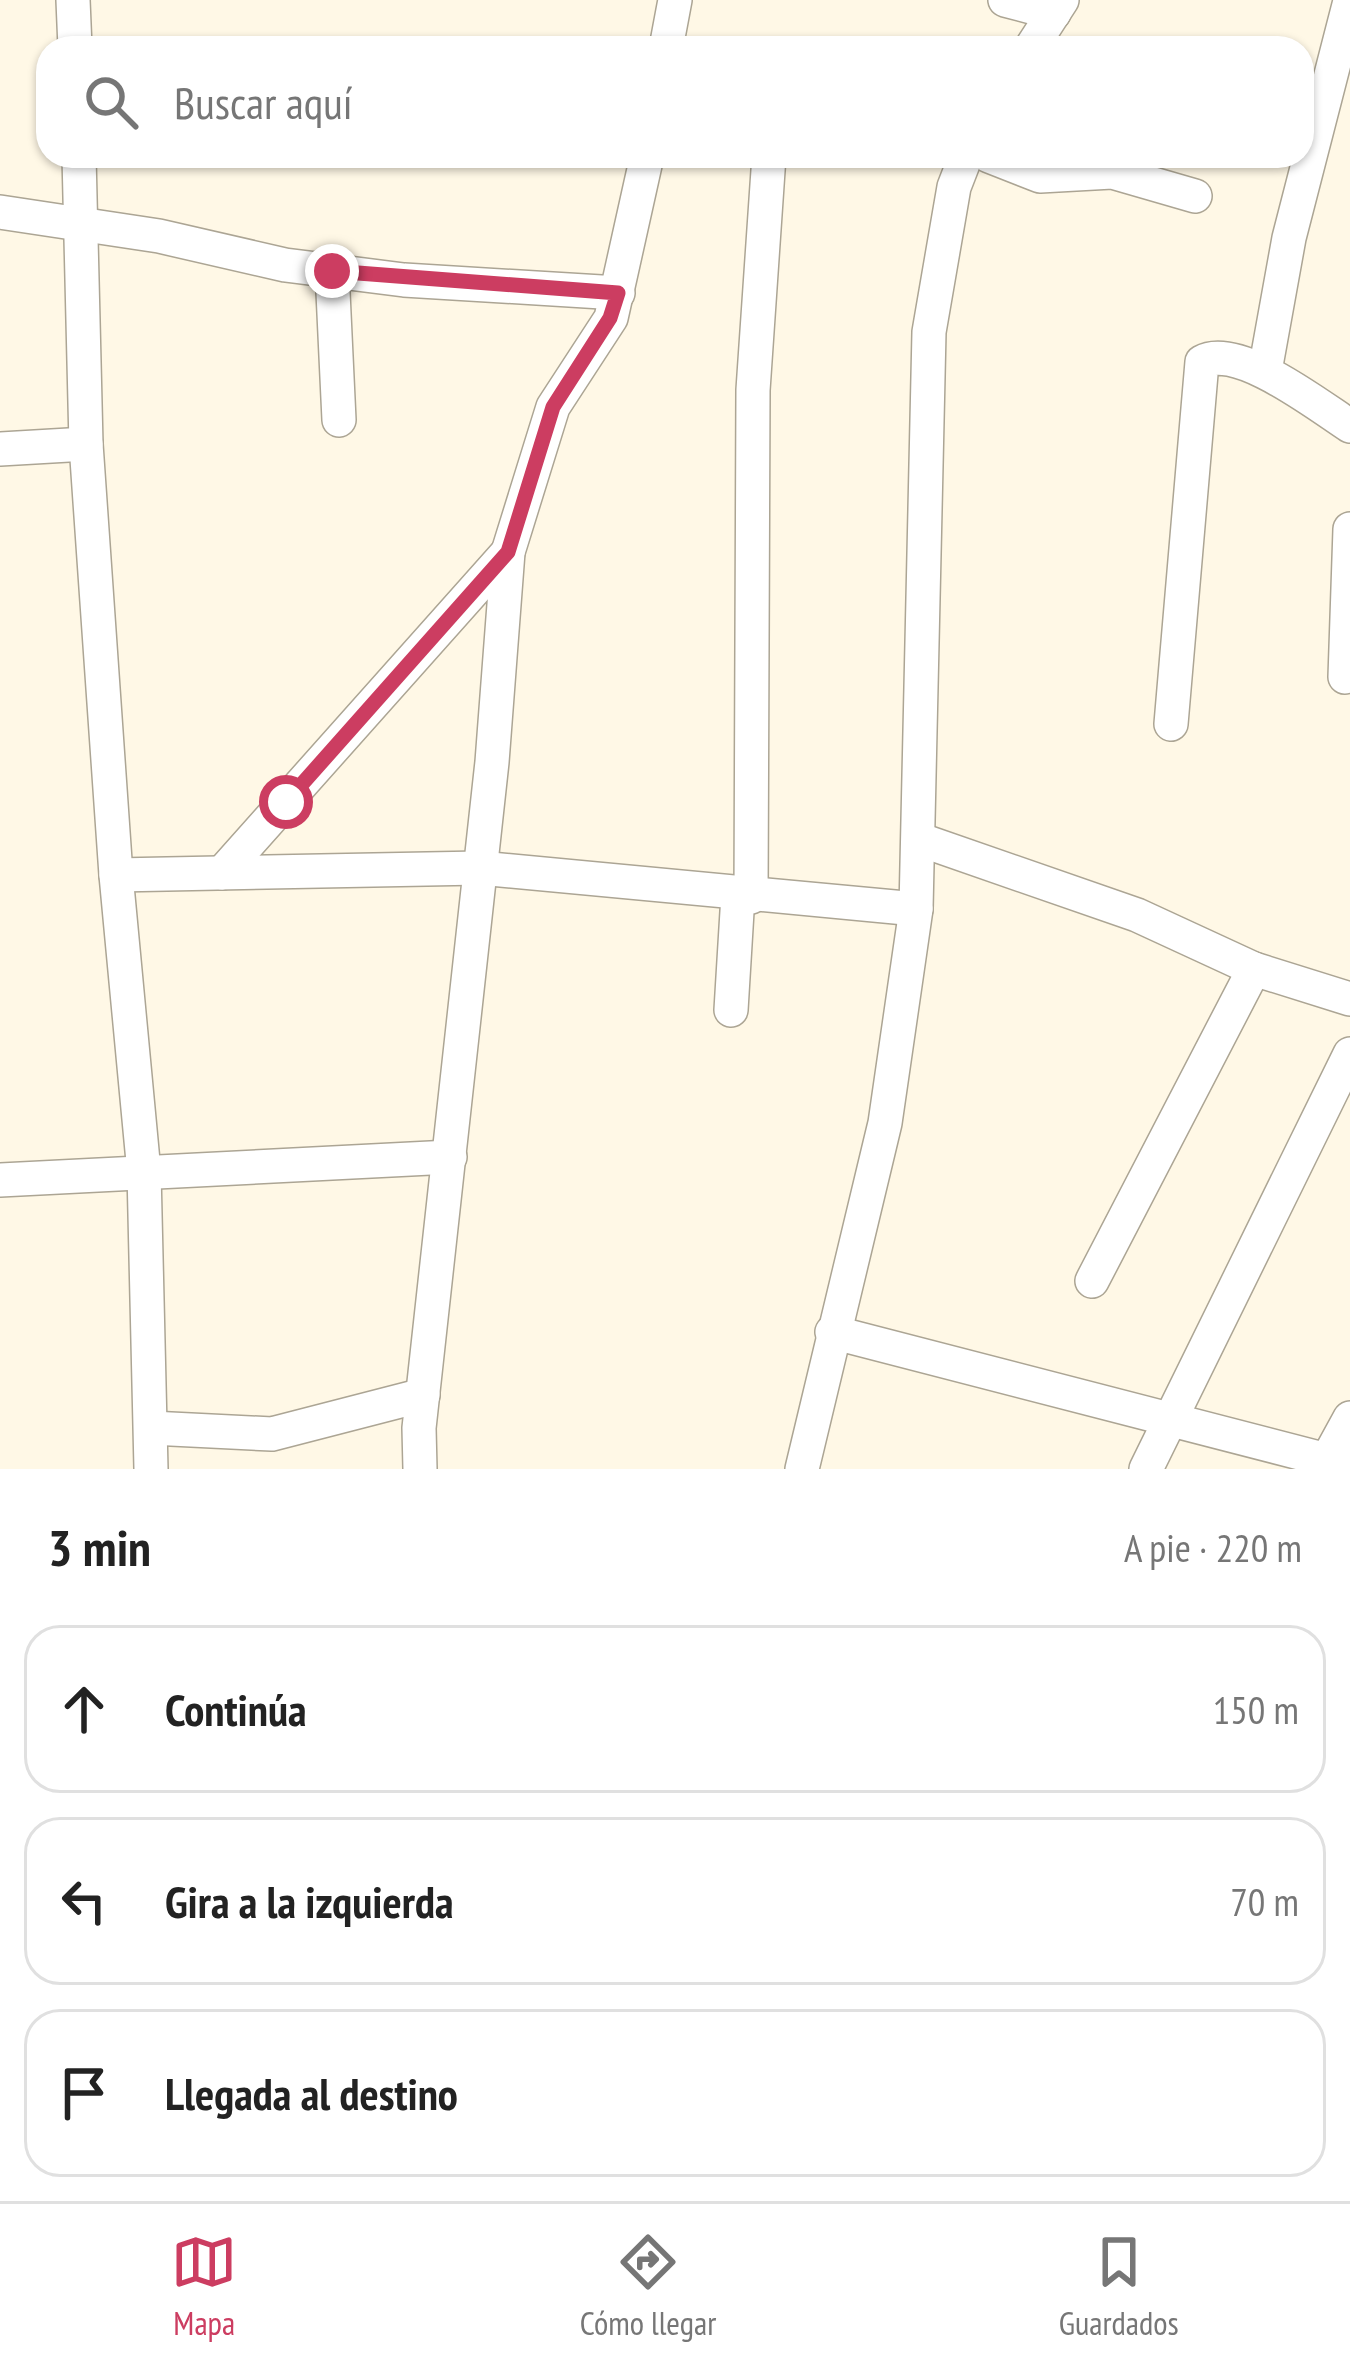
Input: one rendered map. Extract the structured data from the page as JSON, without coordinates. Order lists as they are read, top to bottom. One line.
{"page":{"search":"Buscar aquí","heading":["3 min","A pie · 220 m"],"list":[["Continúa","150 m"],["Gira a la izquierda","70 m"],"Llegada al destino"],"nav":["Mapa","Cómo llegar","Guardados"]}}
